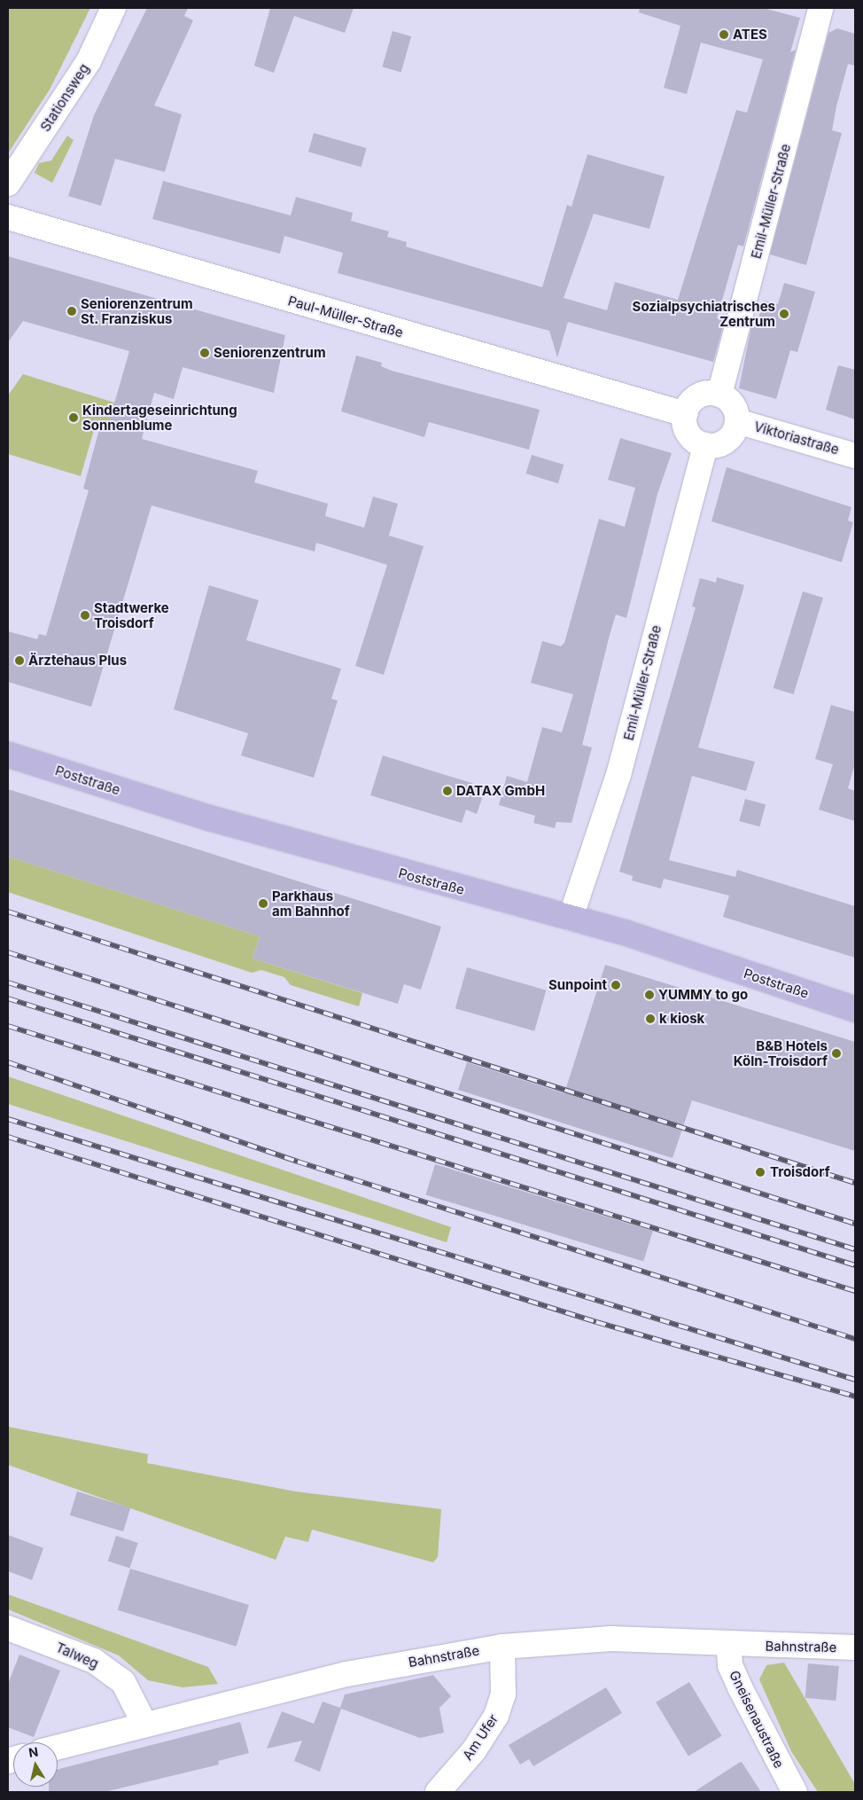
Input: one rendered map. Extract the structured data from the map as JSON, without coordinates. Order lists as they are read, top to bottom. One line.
{"streets":{"main road":["Poststraße"],"street":["Stationsweg","Emil-Müller-Straße","Paul-Müller-Straße","Viktoriastraße","Bahnstraße","Talweg","Gneisenaustraße","Am Ufer"]},"crossings":[["Emil-Müller-Straße","Paul-Müller-Straße"],["Emil-Müller-Straße","Viktoriastraße"],["Emil-Müller-Straße","Poststraße"],["Paul-Müller-Straße","Viktoriastraße"],["Bahnstraße","Talweg"],["Bahnstraße","Gneisenaustraße"],["Bahnstraße","Am Ufer"]],"places":["ATES","Seniorenzentrum St. Franziskus","Sozialpsychiatrisches Zentrum","Seniorenzentrum","Kindertageseinrichtung Sonnenblume","Stadtwerke Troisdorf","Ärztehaus Plus","DATAX GmbH","Parkhaus am Bahnhof","Sunpoint","YUMMY to go","k kiosk","B&B Hotels Köln-Troisdorf","Troisdorf"],"north":"top"}
